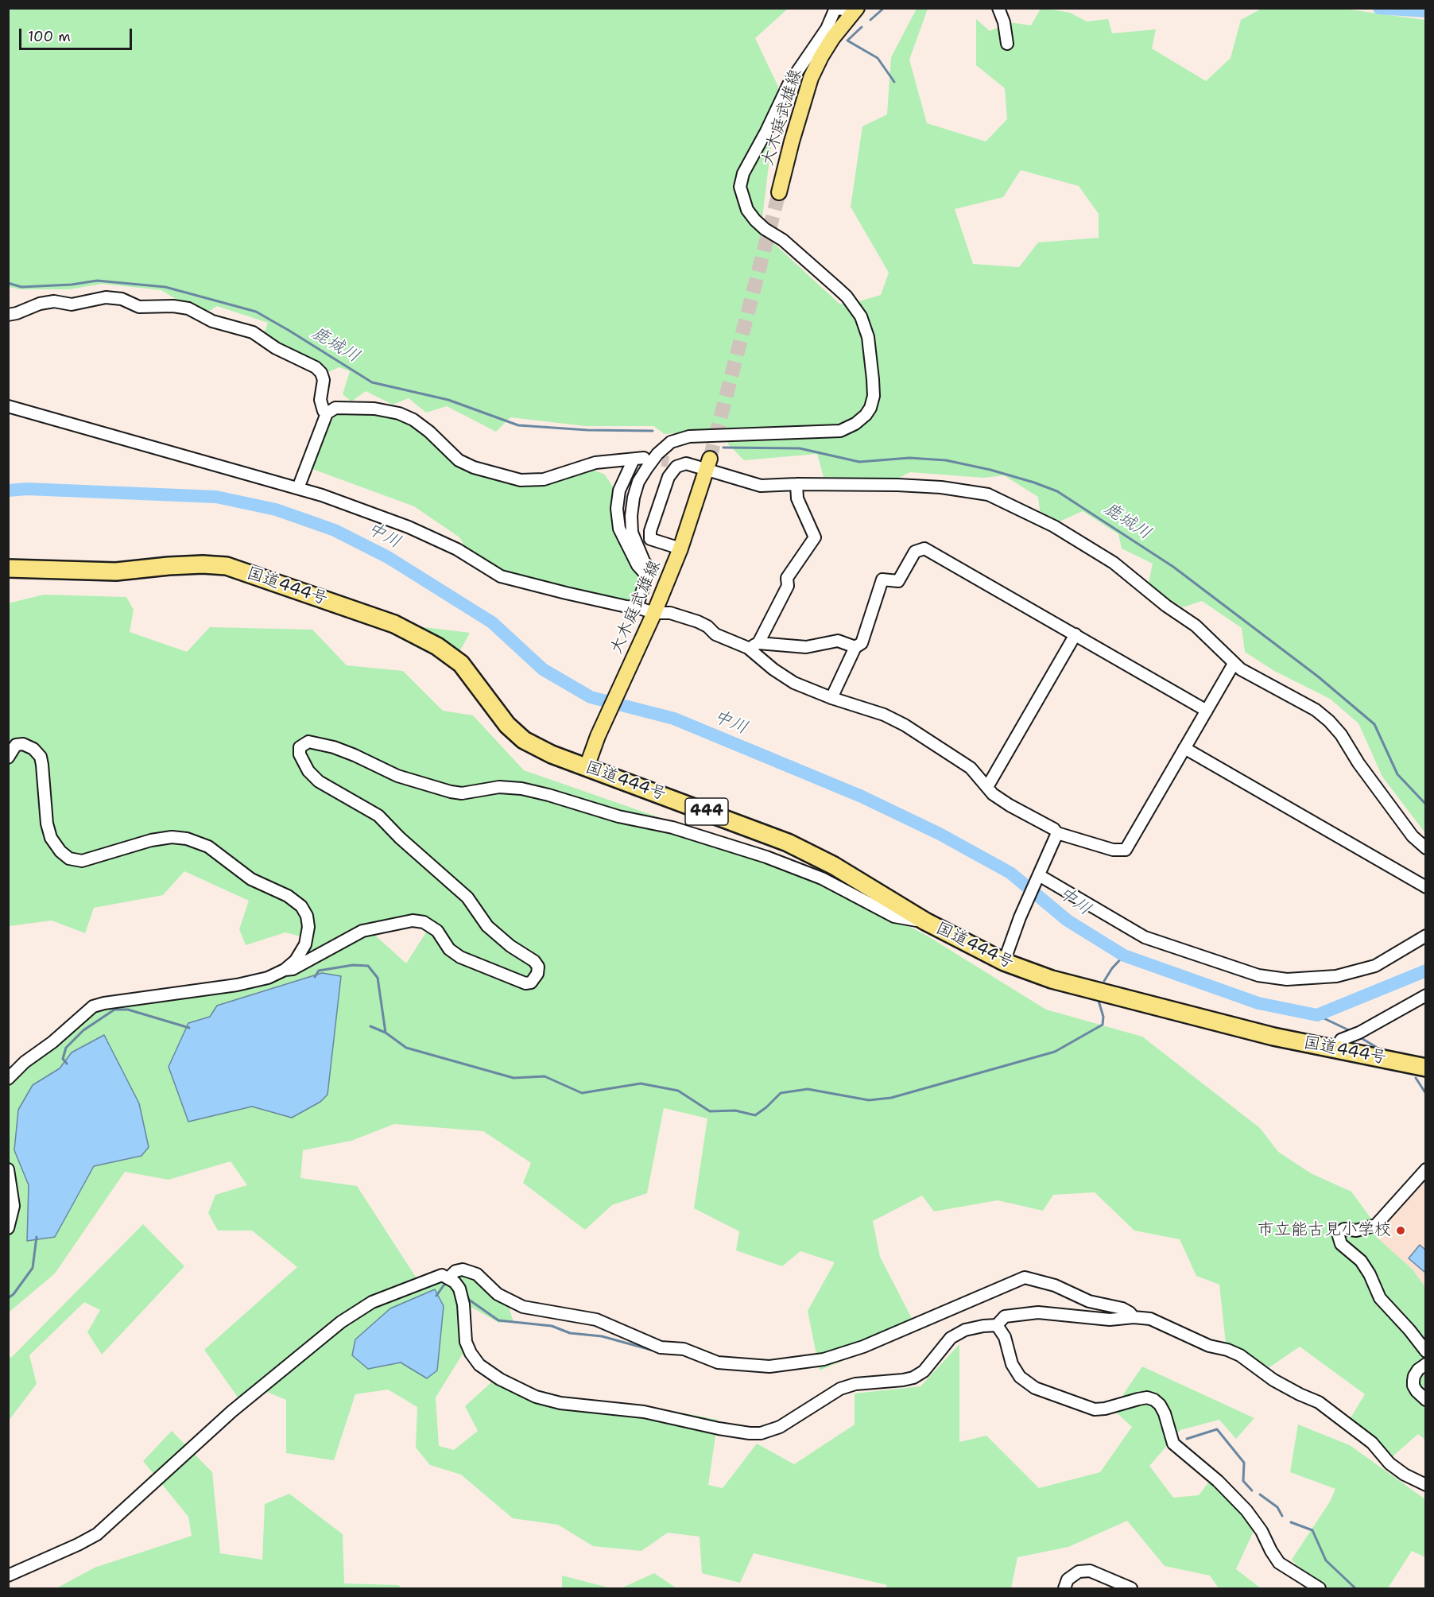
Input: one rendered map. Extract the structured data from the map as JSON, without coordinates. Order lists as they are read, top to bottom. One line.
{"streets":{"highway":["国道444号","444"],"main road":["大木庭武雄線"]},"crossings":[["大木庭武雄線","国道444号"]],"water":["鹿城川","中川"],"places":["市立能古見小学校"],"scale_bar":"100 m"}
